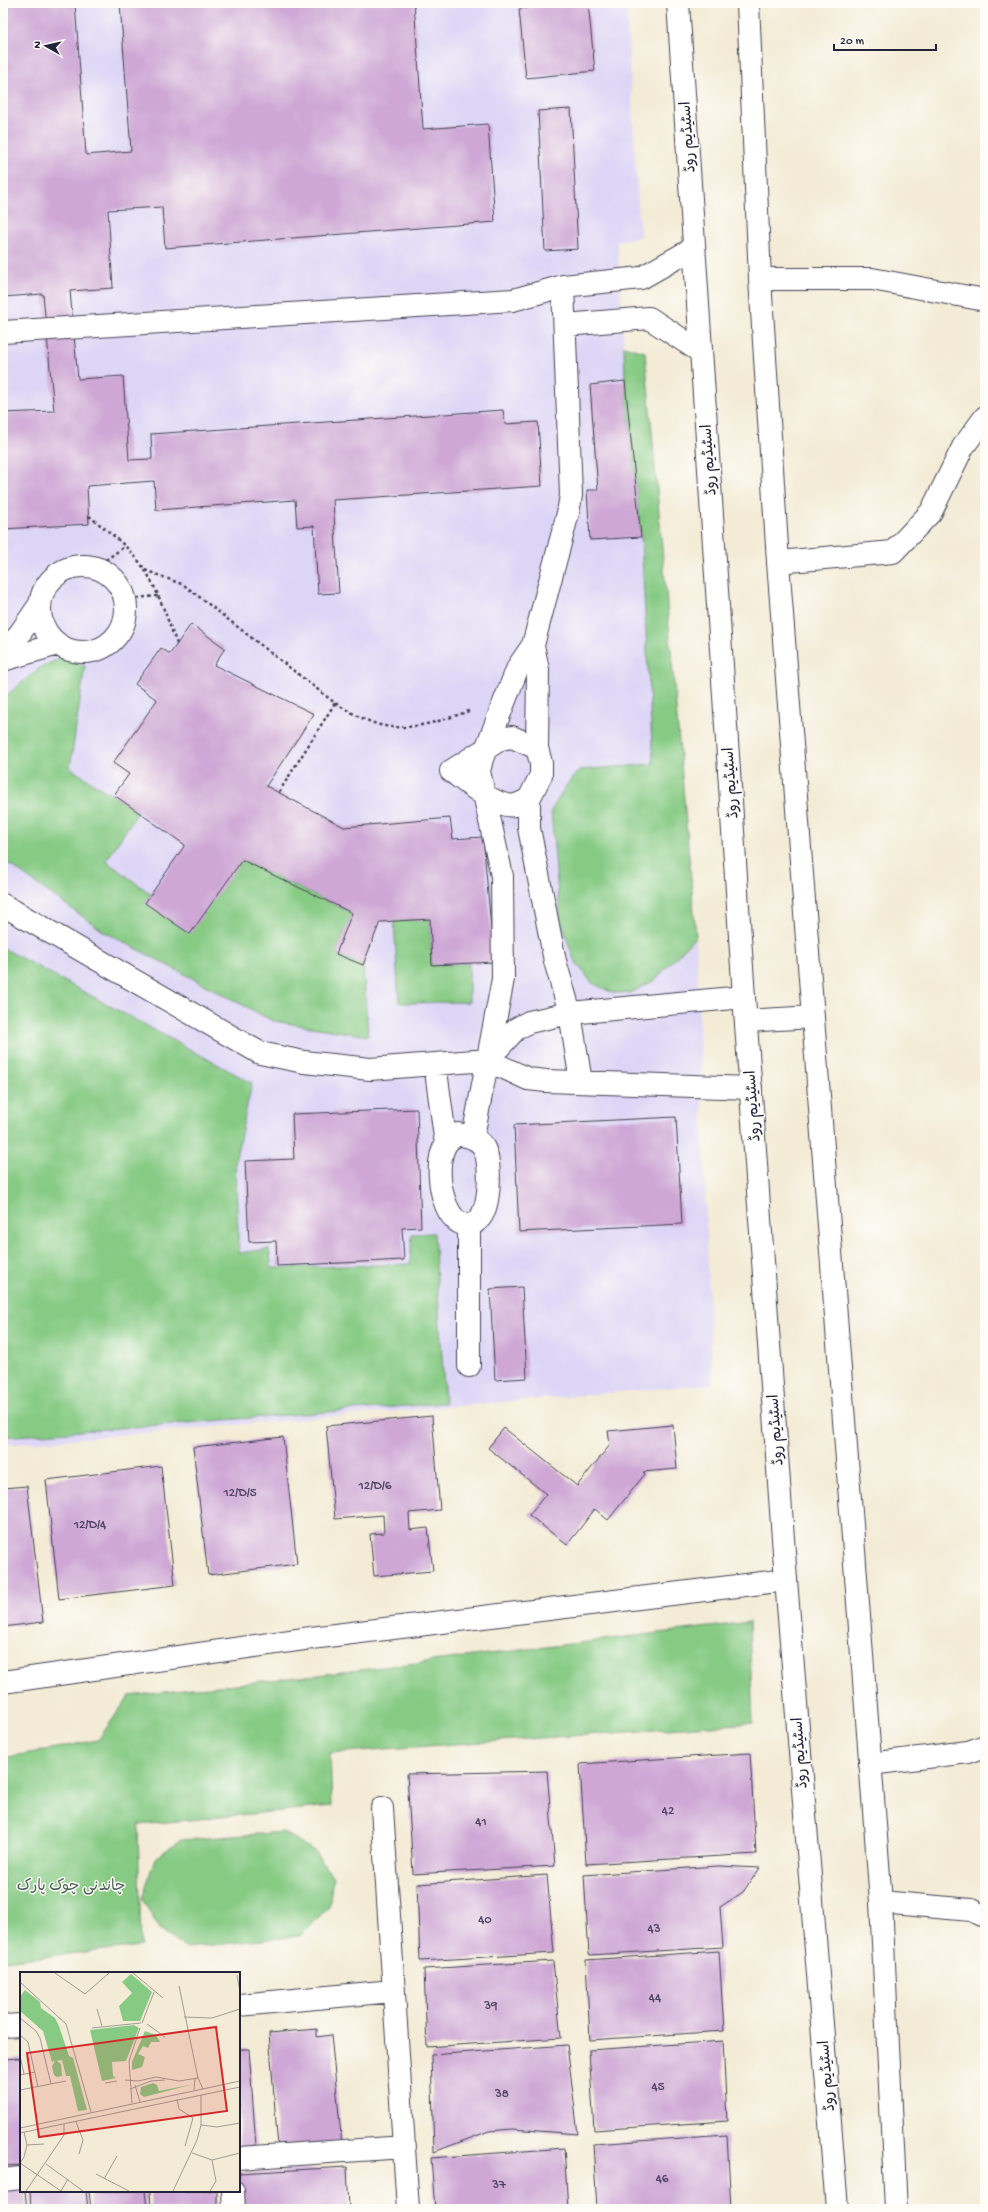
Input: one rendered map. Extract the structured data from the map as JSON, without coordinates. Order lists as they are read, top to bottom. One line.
{"streets":{"main road":["اسٹیڈیم روڈ"]},"parks":["چاندنی چوک پارک"],"house_numbers":["12/D/6","12/D/5","12/D/4","42","41","40","43","44","39","45","38","46","37"],"scale_bar":"20 m","north":"left"}
